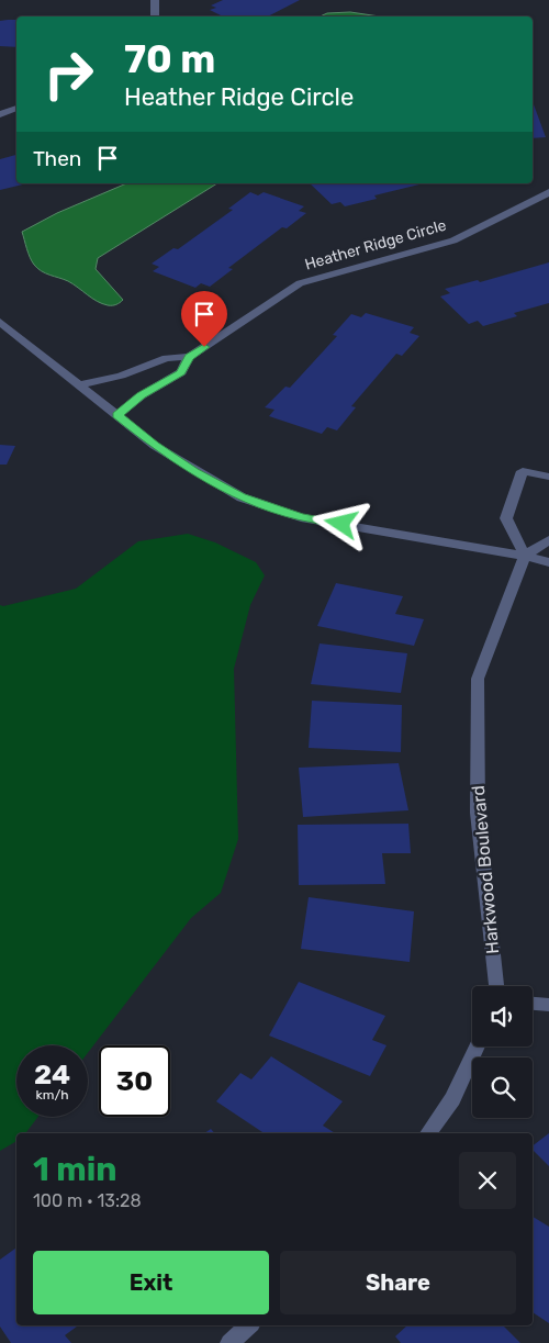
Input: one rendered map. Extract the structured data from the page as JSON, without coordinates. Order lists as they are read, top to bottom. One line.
{"streets":{"street":["Heather Ridge Circle","Harkwood Boulevard"]},"page":{"turn":["70 m","Heather Ridge Circle"],"then":"Then","speed":"24 km/h","limit":"30","heading":["1 min","100 m · 13:28"],"buttons":["Exit","Share"]}}
